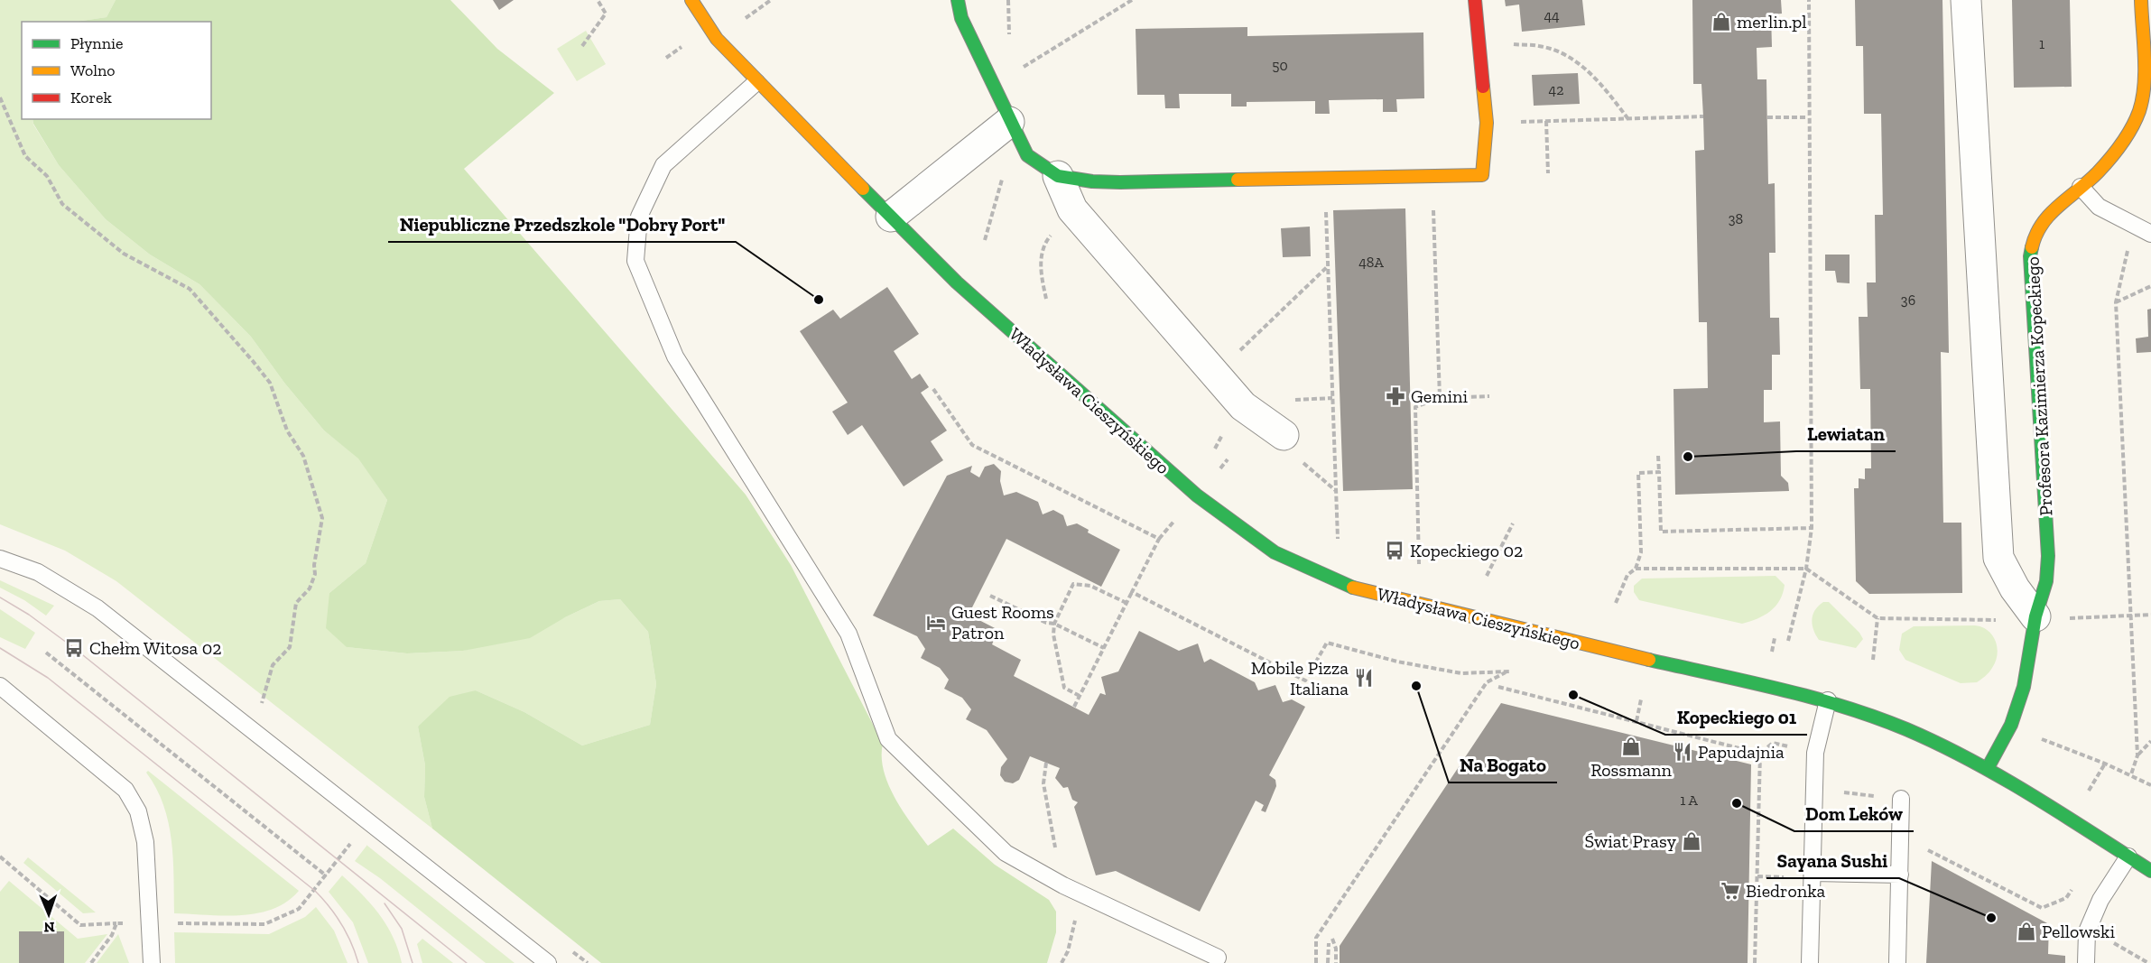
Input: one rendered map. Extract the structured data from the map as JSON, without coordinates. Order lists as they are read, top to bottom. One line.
{"streets":{"street":["Profesora Kazimierza Kopeckiego","Władysława Cieszyńskiego"]},"crossings":[["Profesora Kazimierza Kopeckiego","Władysława Cieszyńskiego"]],"places":{"shop":["merlin.pl","Rossmann","Świat Prasy","Pellowski"],"other":["Niepubliczne Przedszkole \"Dobry Port\"","Lewiatan","Na Bogato","Kopeckiego 01","Dom Leków","Sayana Sushi"],"pharmacy":["Gemini"],"bus stop":["Kopeckiego 02","Chełm Witosa 02"],"hotel":["Guest Rooms Patron"],"restaurant":["Mobile Pizza Italiana","Papudajnia"],"supermarket":["Biedronka"]},"house_numbers":["44","1","50","42","38","48A","36","1 A"],"legend":["Płynnie","Wolno","Korek"],"north":"bottom"}
